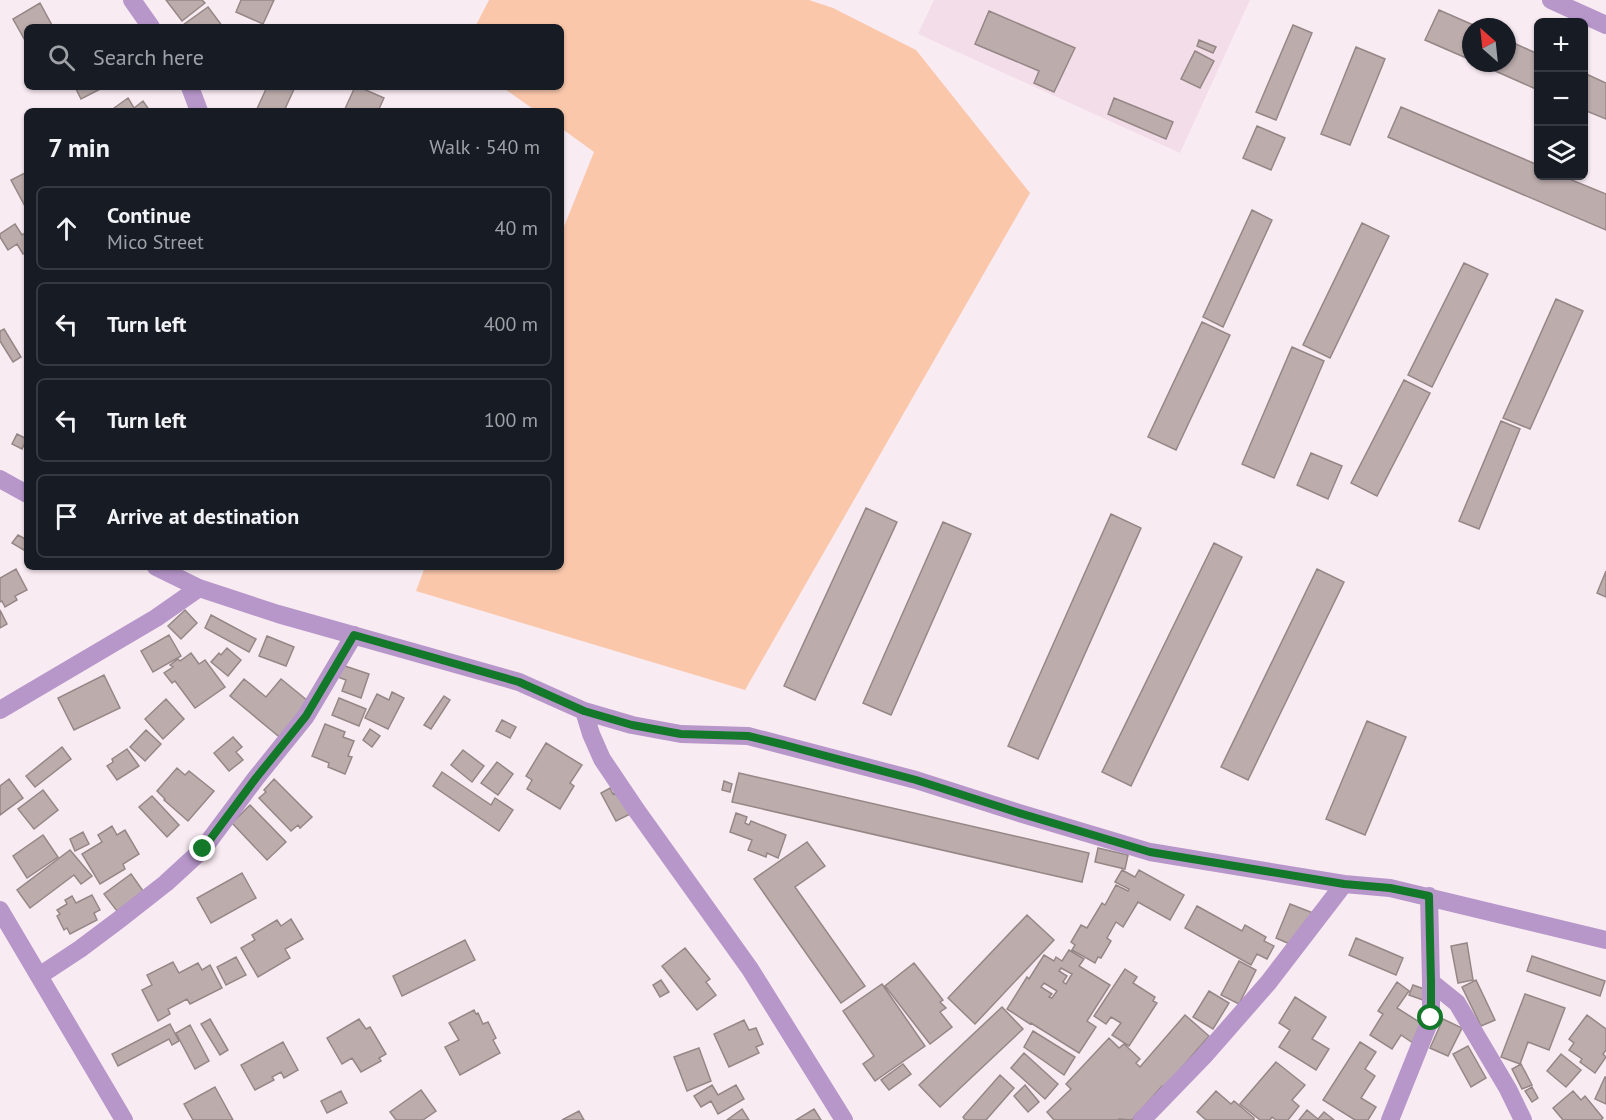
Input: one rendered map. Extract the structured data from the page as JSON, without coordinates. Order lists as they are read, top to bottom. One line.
{"north":"top left","page":{"map_buttons":["+","−"],"search":"Search here","heading":["7 min","Walk · 540 m"],"list":[["Continue","Mico Street","40 m"],["Turn left","400 m"],["Turn left","100 m"],"Arrive at destination"]}}
